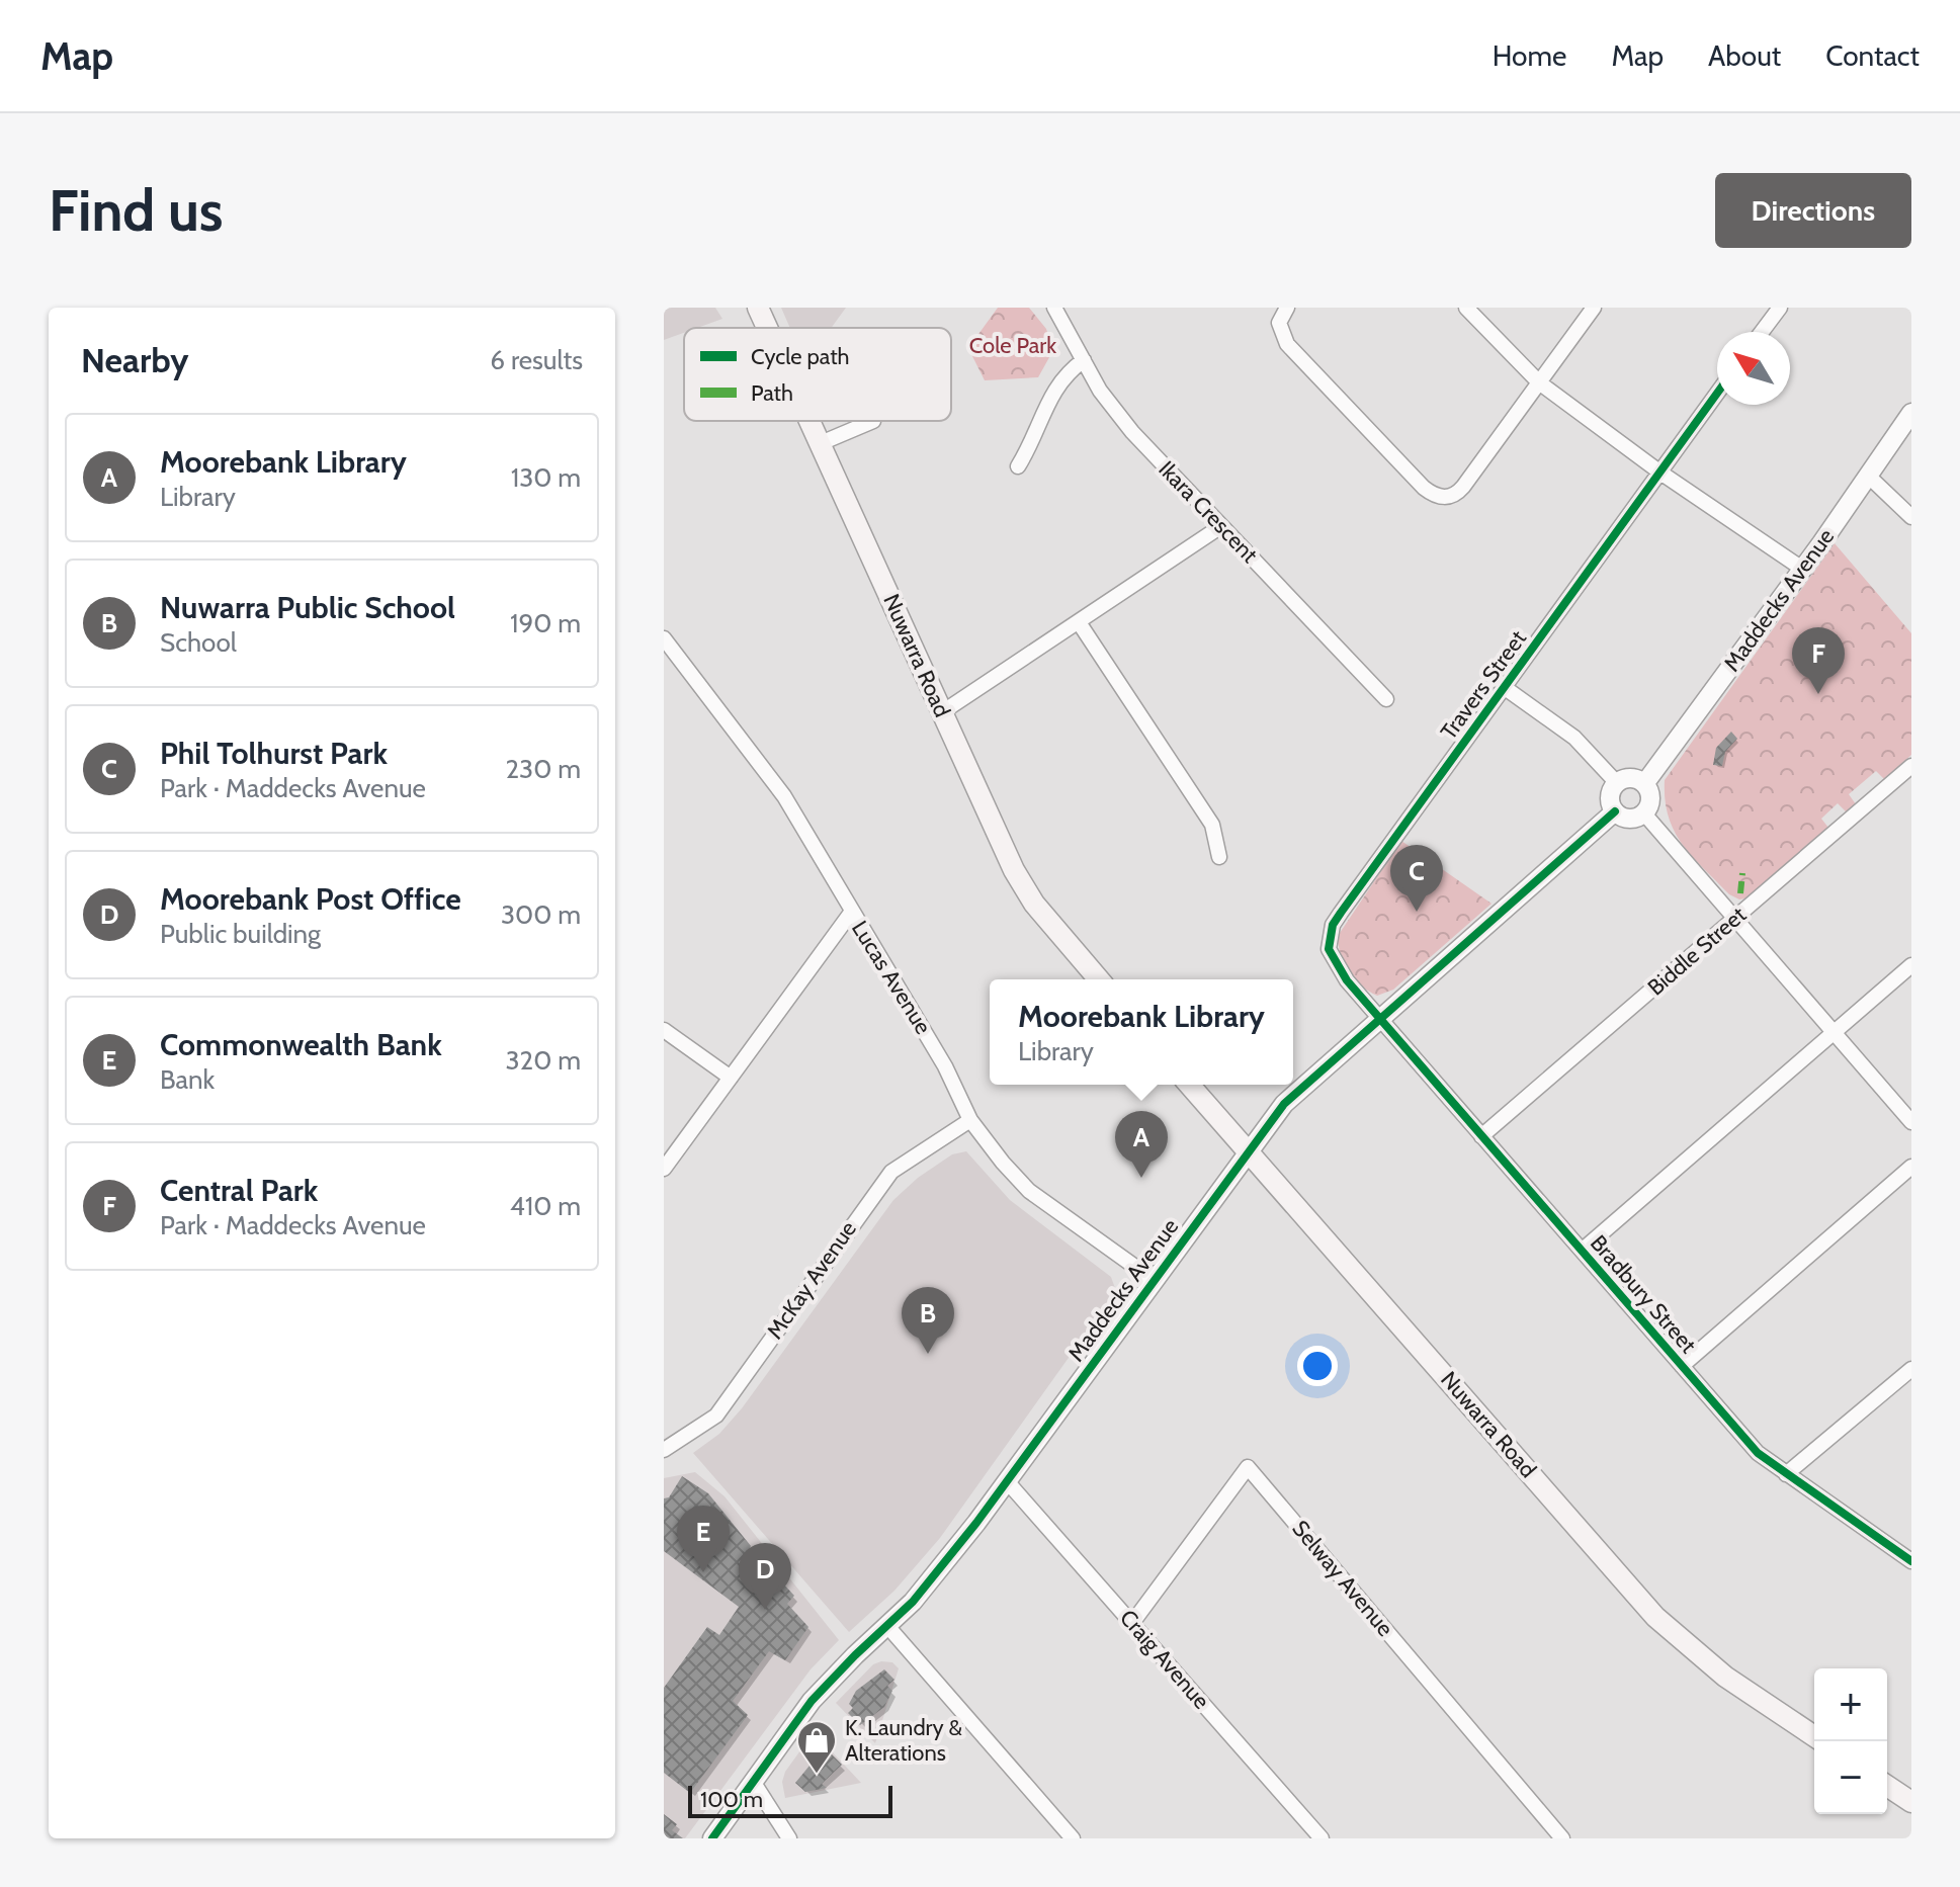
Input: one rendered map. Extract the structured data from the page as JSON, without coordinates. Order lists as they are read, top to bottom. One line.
{"streets":{"main road":["Nuwarra Road"],"street":["Ikara Crescent","Maddecks Avenue","Travers Street","Biddle Street","Lucas Avenue","McKay Avenue","Bradbury Street","Selway Avenue","Craig Avenue"]},"crossings":[["Maddecks Avenue","Nuwarra Road"],["Maddecks Avenue","Travers Street"],["Maddecks Avenue","Lucas Avenue"],["Maddecks Avenue","Bradbury Street"],["Maddecks Avenue","Craig Avenue"],["Travers Street","Bradbury Street"],["Biddle Street","Bradbury Street"],["Lucas Avenue","McKay Avenue"],["Selway Avenue","Craig Avenue"]],"parks":["Cole Park"],"places":{"shop":["K. Laundry & Alterations"]},"legend":["Cycle path","Path"],"scale_bar":"100 m","north":"top left","page":{"header":"Map","nav":["Home","Map","About","Contact"],"buttons":"Directions","title":"Find us","heading":["Nearby","6 results"],"list":[{"mark":"A","name":"Moorebank Library","note":"Library","value":"130 m"},{"mark":"B","name":"Nuwarra Public School","note":"School","value":"190 m"},{"mark":"C","name":"Phil Tolhurst Park","note":"Park · Maddecks Avenue","value":"230 m"},{"mark":"D","name":"Moorebank Post Office","note":"Public building","value":"300 m"},{"mark":"E","name":"Commonwealth Bank","note":"Bank","value":"320 m"},{"mark":"F","name":"Central Park","note":"Park · Maddecks Avenue","value":"410 m"}],"pins":["F","C","A","B","E","D"],"popup":["Moorebank Library","Library"],"map_buttons":["+","−"],"scale":"100 m"}}
